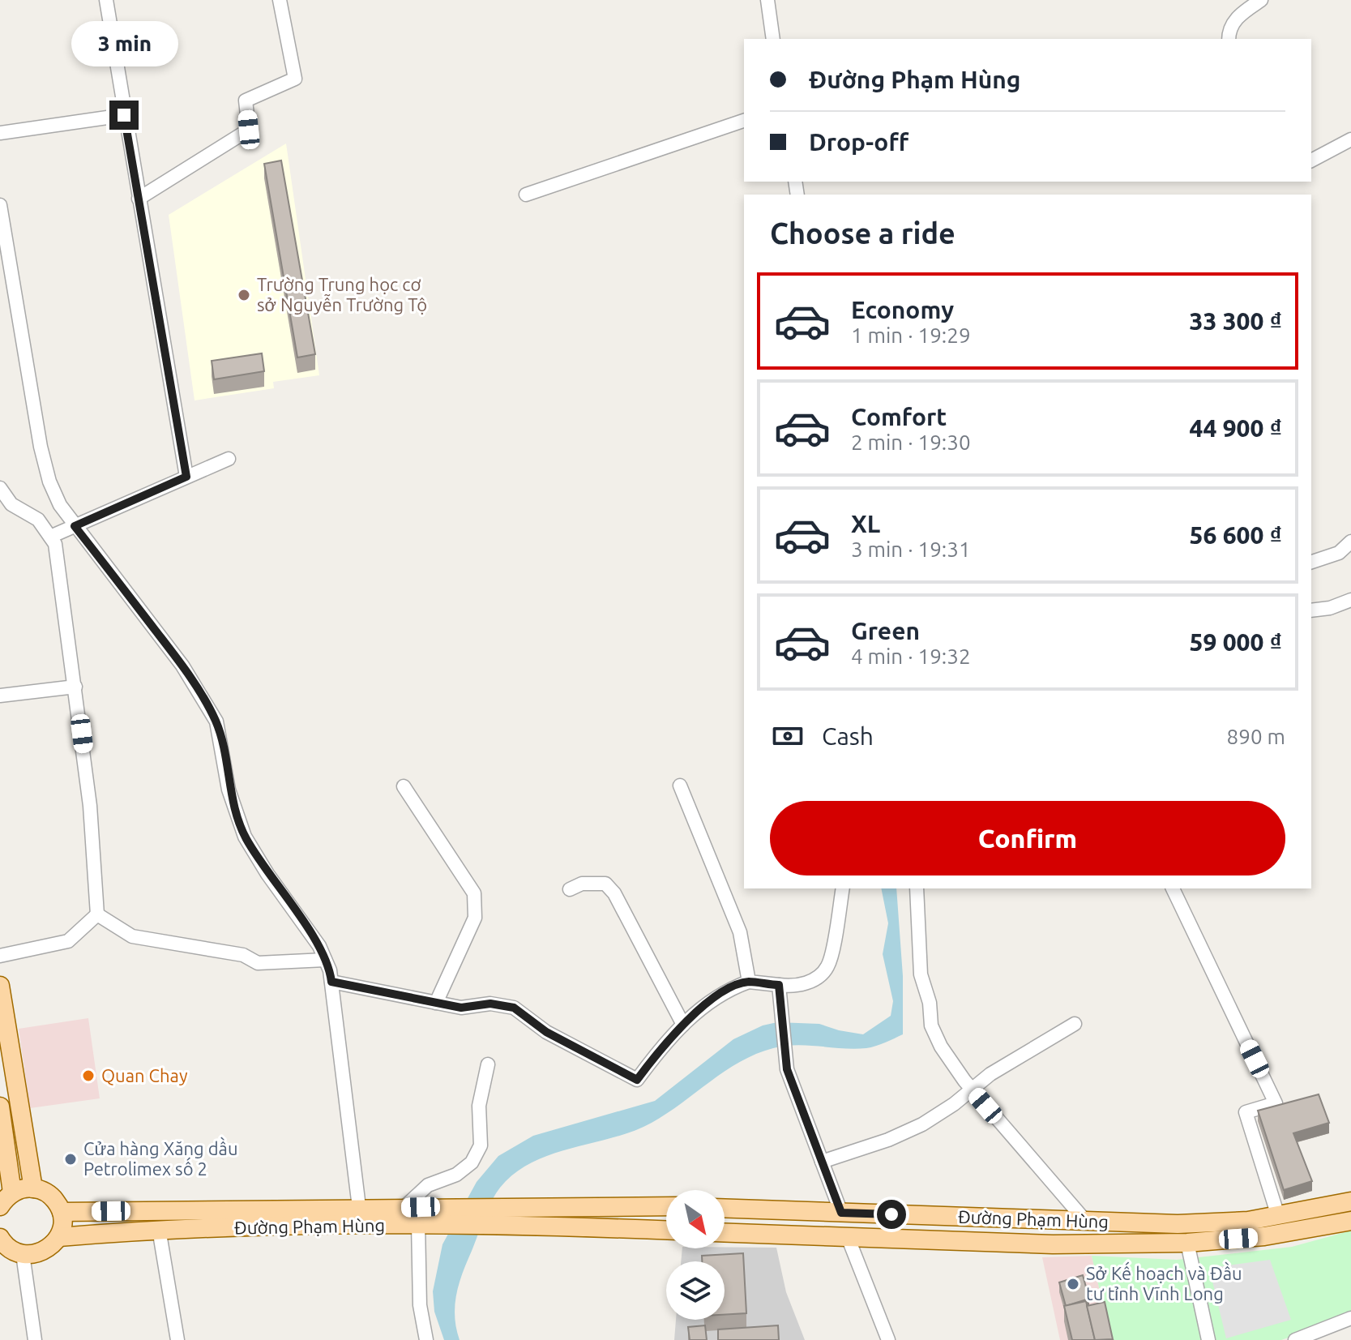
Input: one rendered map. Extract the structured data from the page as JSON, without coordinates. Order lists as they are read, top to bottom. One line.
{"streets":{"main road":["Đường Phạm Hùng"]},"places":["Trường Trung học cơ sở Nguyễn Trường Tộ","Quan Chay","Cửa hàng Xăng dầu Petrolimex số 2","Sở Kế hoạch và Đầu tư tỉnh Vĩnh Long"],"north":"bottom right","page":{"bubble":"3 min","banner":["Đường Phạm Hùng","Drop-off"],"heading":"Choose a ride","list":[{"name":"Economy","note":"1 min · 19:29","value":"33 300 ₫"},{"name":"Comfort","note":"2 min · 19:30","value":"44 900 ₫"},{"name":"XL","note":"3 min · 19:31","value":"56 600 ₫"},{"name":"Green","note":"4 min · 19:32","value":"59 000 ₫"}],"pay":["Cash","890 m"],"buttons":"Confirm"}}
